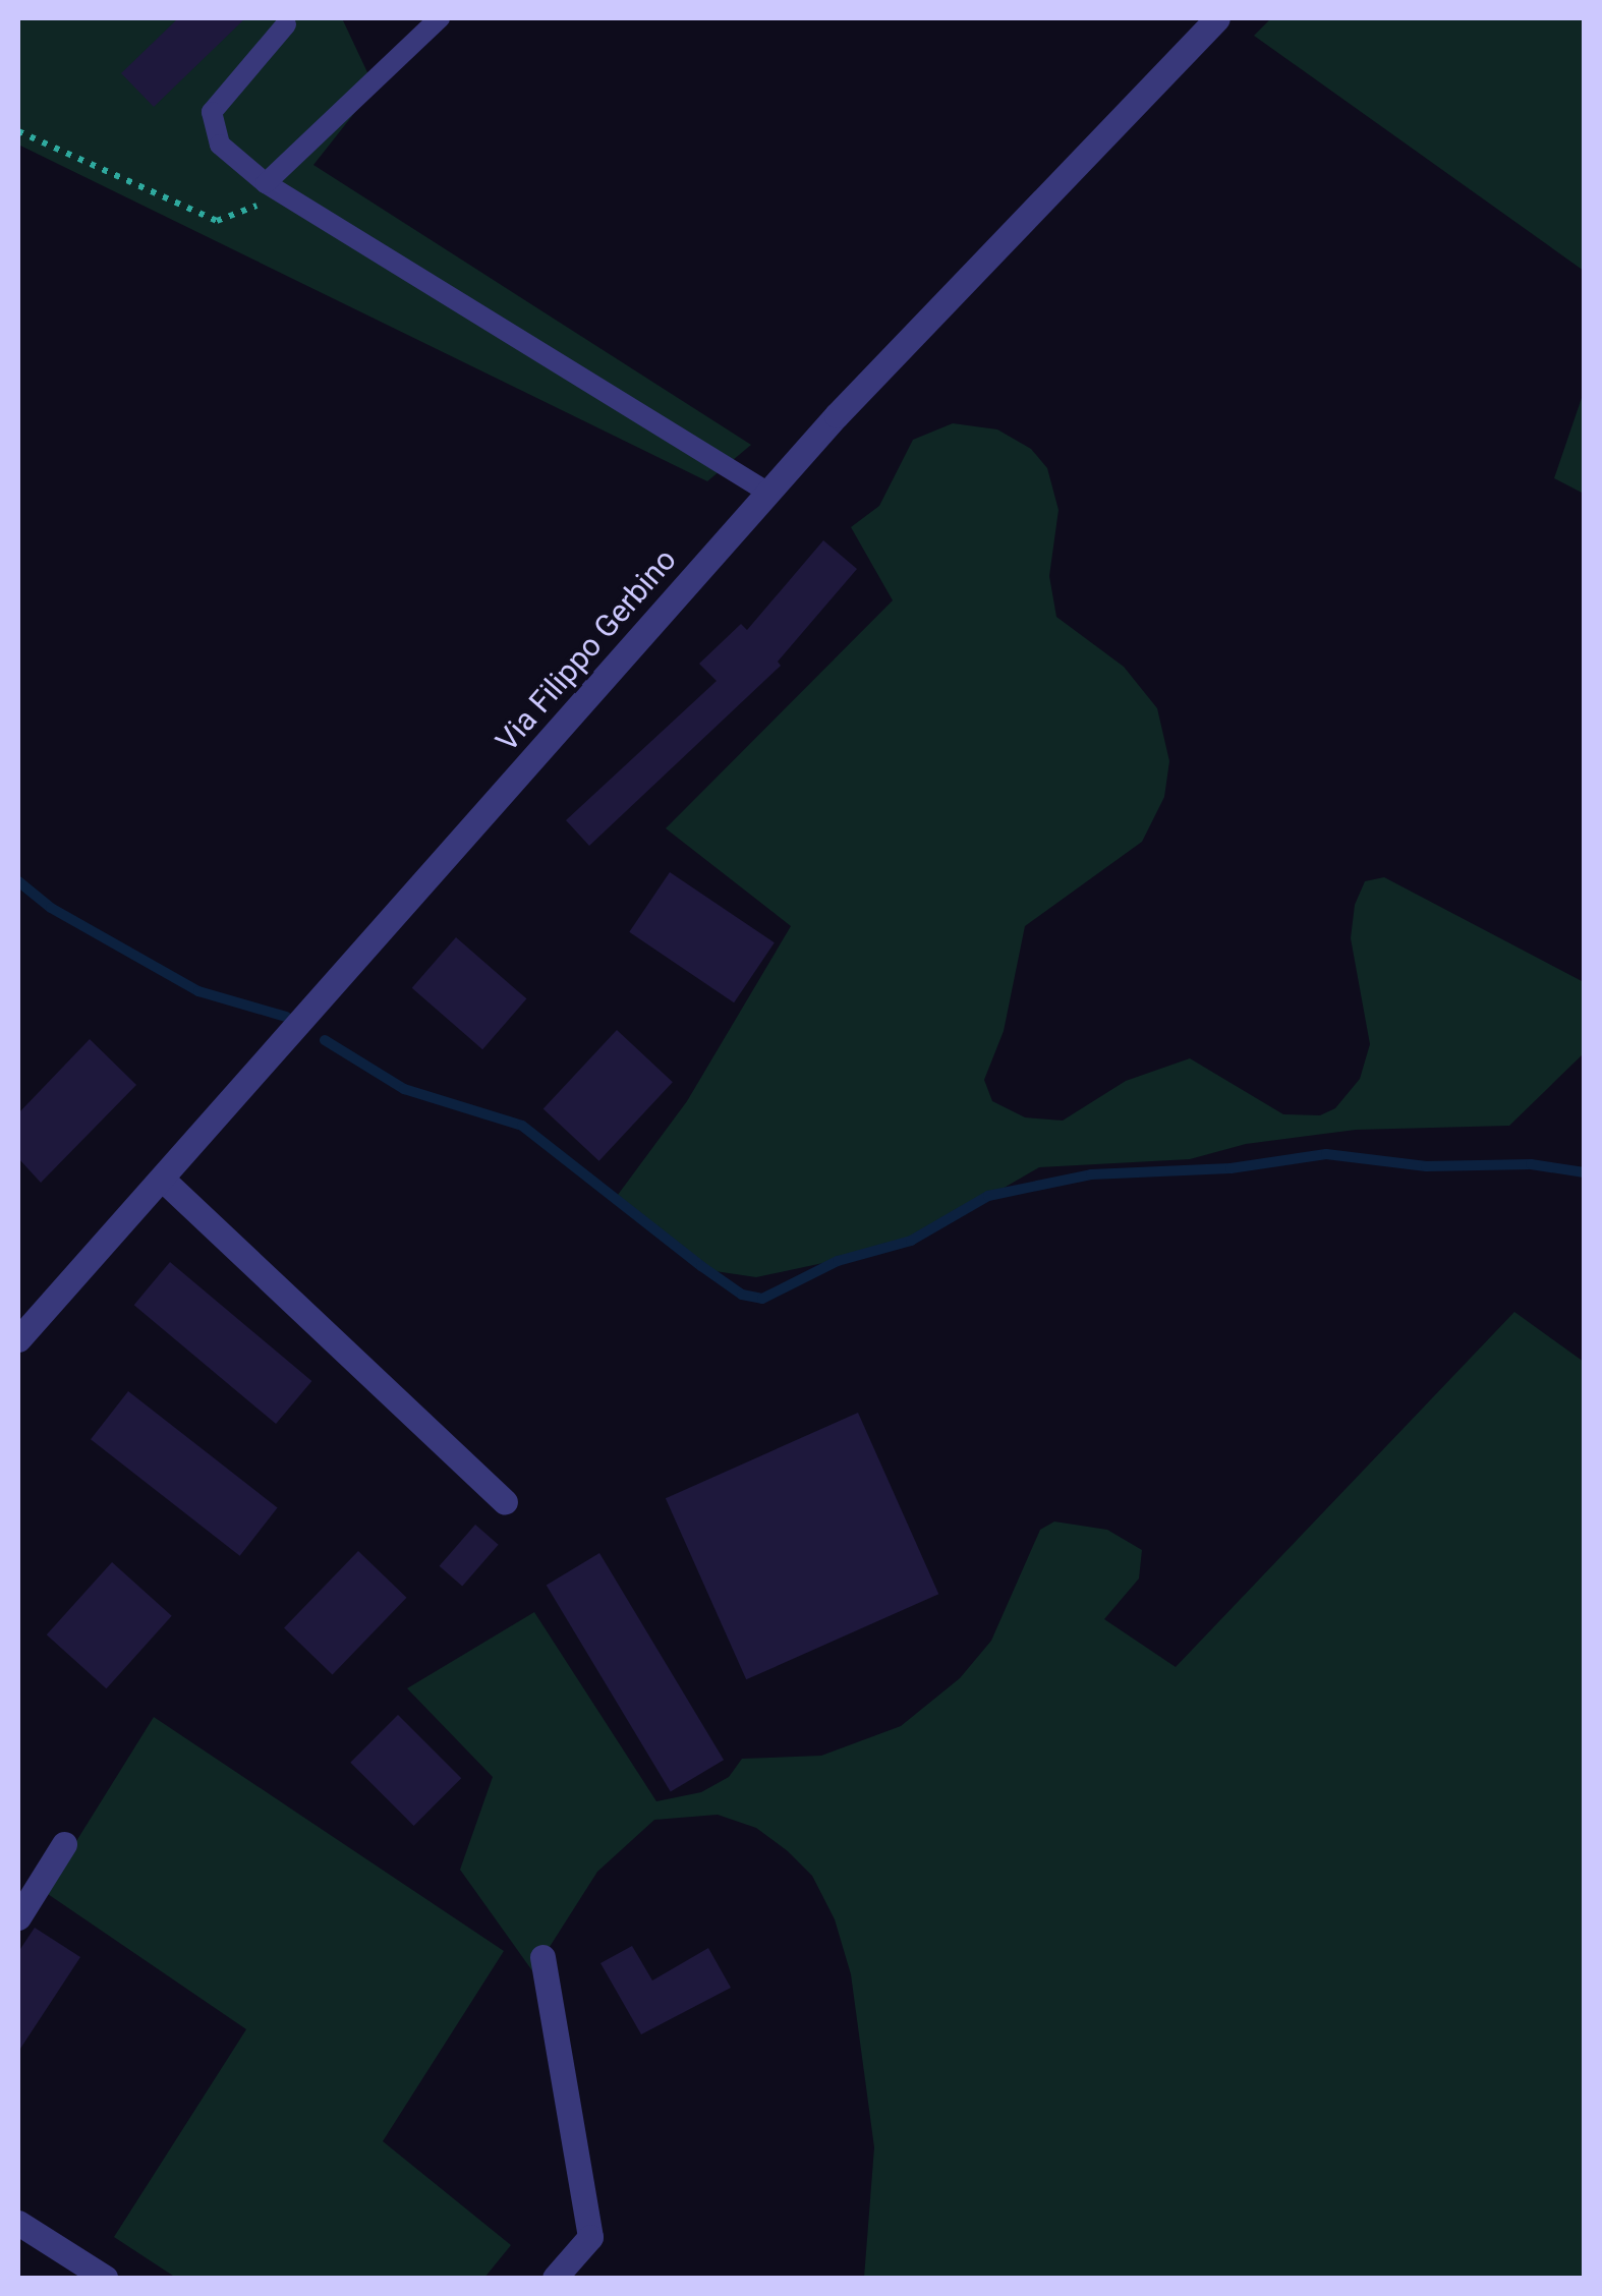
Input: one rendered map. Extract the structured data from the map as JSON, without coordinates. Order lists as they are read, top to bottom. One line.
{"streets":{"street":["Via Filippo Gerbino"]}}
